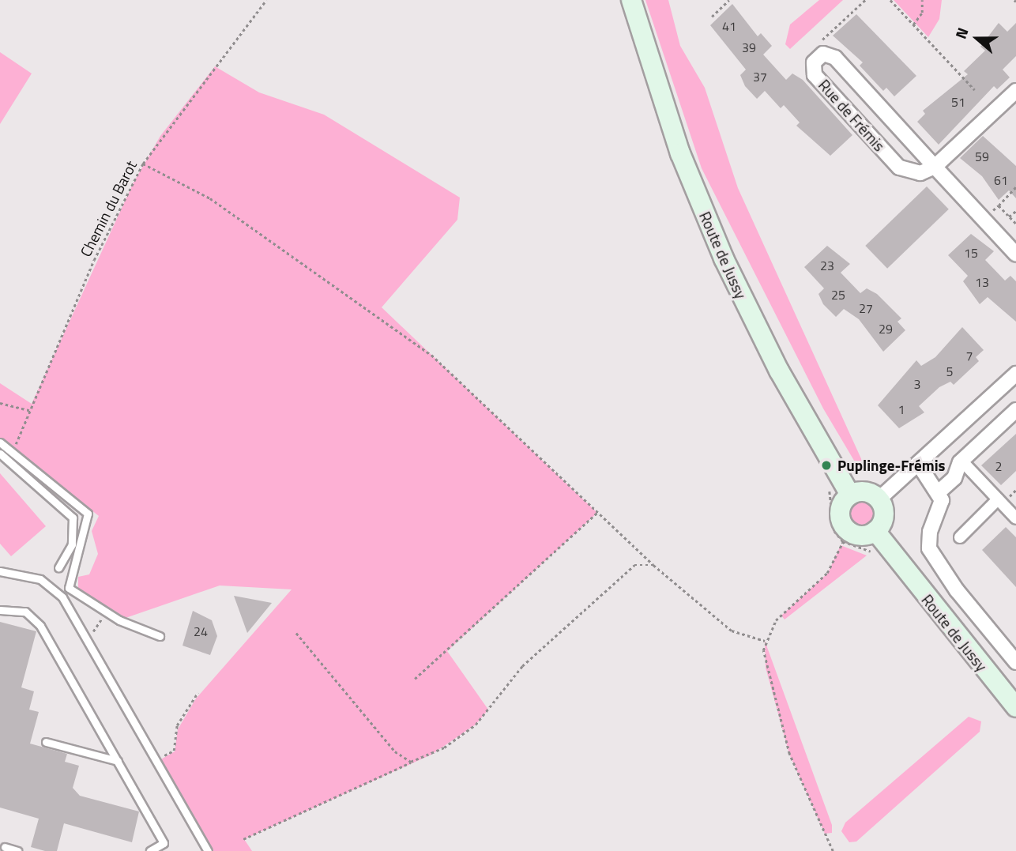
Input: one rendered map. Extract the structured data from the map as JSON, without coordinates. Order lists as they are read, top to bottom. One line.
{"streets":{"main road":["Route de Jussy"],"street":["Rue de Frémis"],"path":["Chemin du Barot"]},"places":["Puplinge-Frémis"],"house_numbers":["41","39","37","51","59","61","15","23","13","25","27","29","7","5","3","1","2","24"],"north":"left"}
